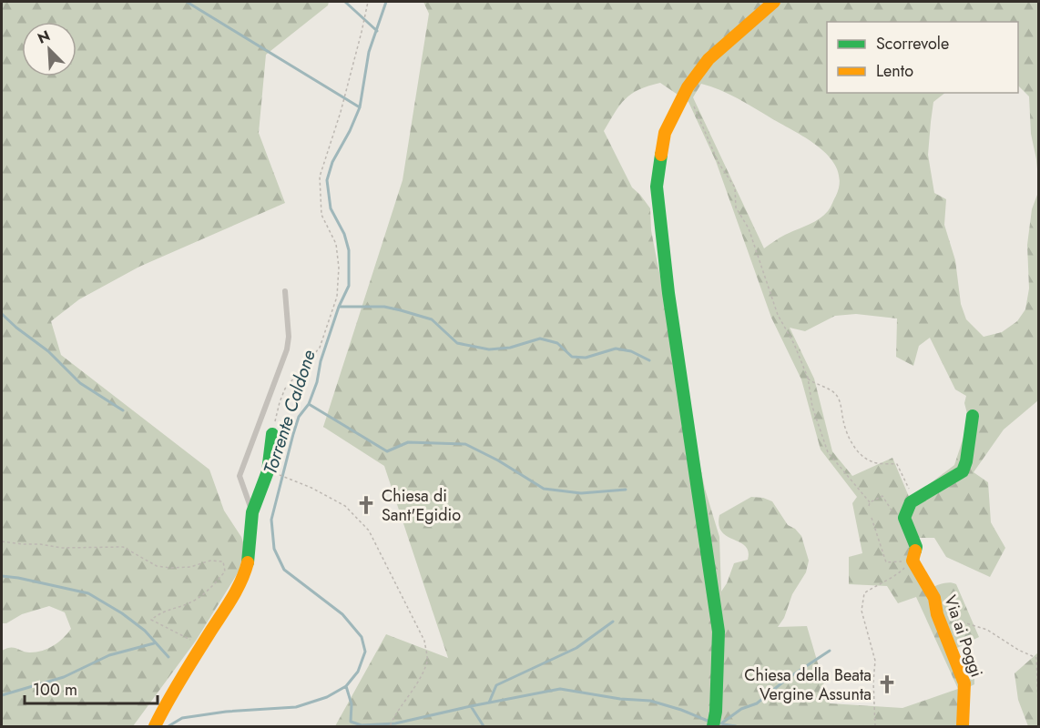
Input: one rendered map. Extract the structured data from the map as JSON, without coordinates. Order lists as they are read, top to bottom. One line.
{"streets":{"main road":["Via ai Poggi"]},"water":["Torrente Caldone"],"places":{"church":["Chiesa di Sant'Egidio","Chiesa della Beata Vergine Assunta"]},"legend":["Scorrevole","Lento"],"scale_bar":"100 m","north":"top left"}
